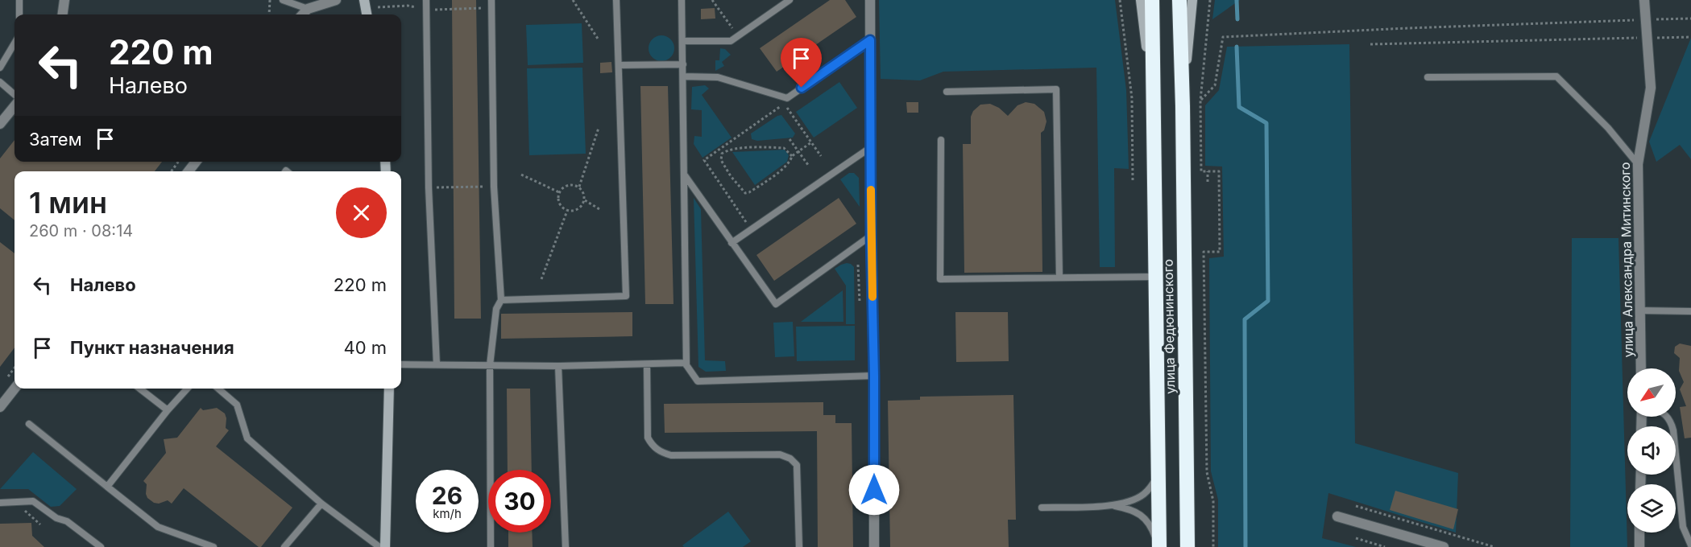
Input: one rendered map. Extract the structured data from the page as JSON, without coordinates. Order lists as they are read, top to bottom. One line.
{"streets":{"highway":["улица Федюнинского"],"street":["улица Александра Митинского"]},"north":"bottom left","page":{"turn":["220 m","Налево"],"then":"Затем","heading":["1 мин","260 m · 08:14"],"list":[{"name":"Налево","value":"220 m"},{"name":"Пункт назначения","value":"40 m"}],"speed":"26 km/h","limit":"30"}}
